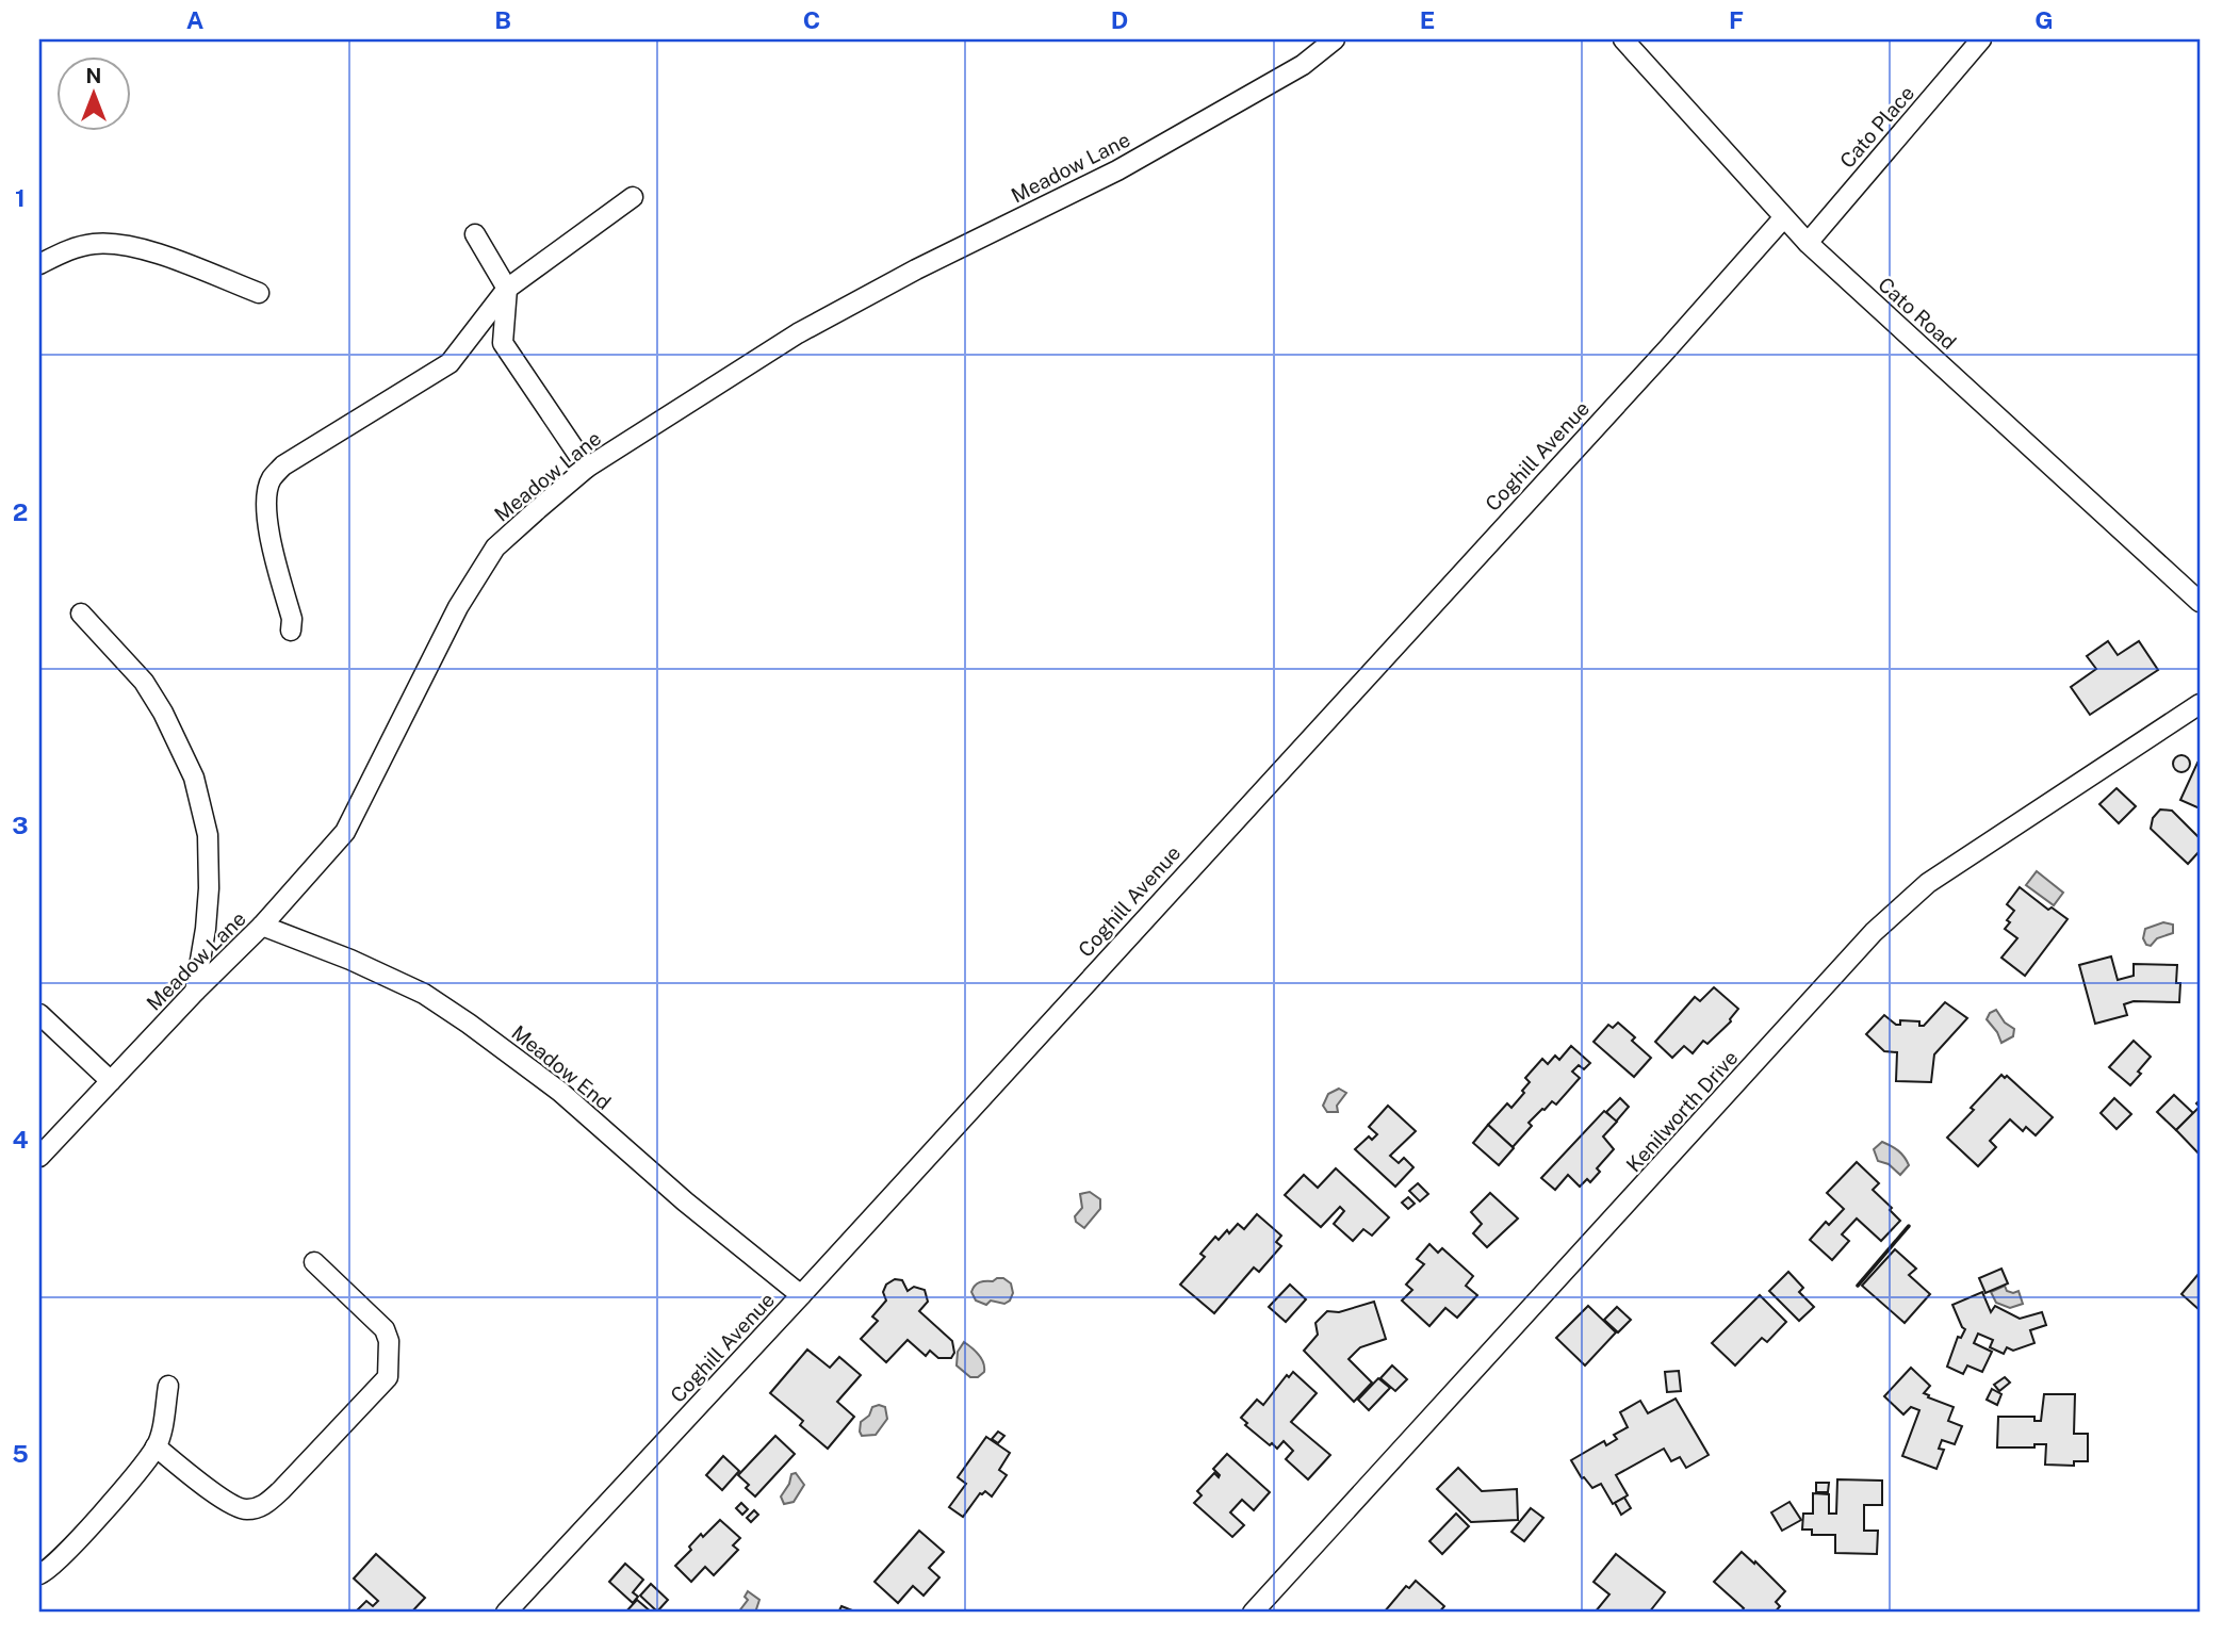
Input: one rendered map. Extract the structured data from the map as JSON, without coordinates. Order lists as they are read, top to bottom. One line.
{"streets":{"street":["Cato Place","Meadow Lane","Cato Road","Coghill Avenue","Meadow End","Kenilworth Drive"]},"crossings":[["Cato Place","Cato Road"],["Meadow Lane","Meadow End"],["Cato Road","Coghill Avenue"],["Coghill Avenue","Meadow End"]],"north":"top","grid":{"columns":["A","B","C","D","E","F","G"],"rows":["1","2","3","4","5"]}}
